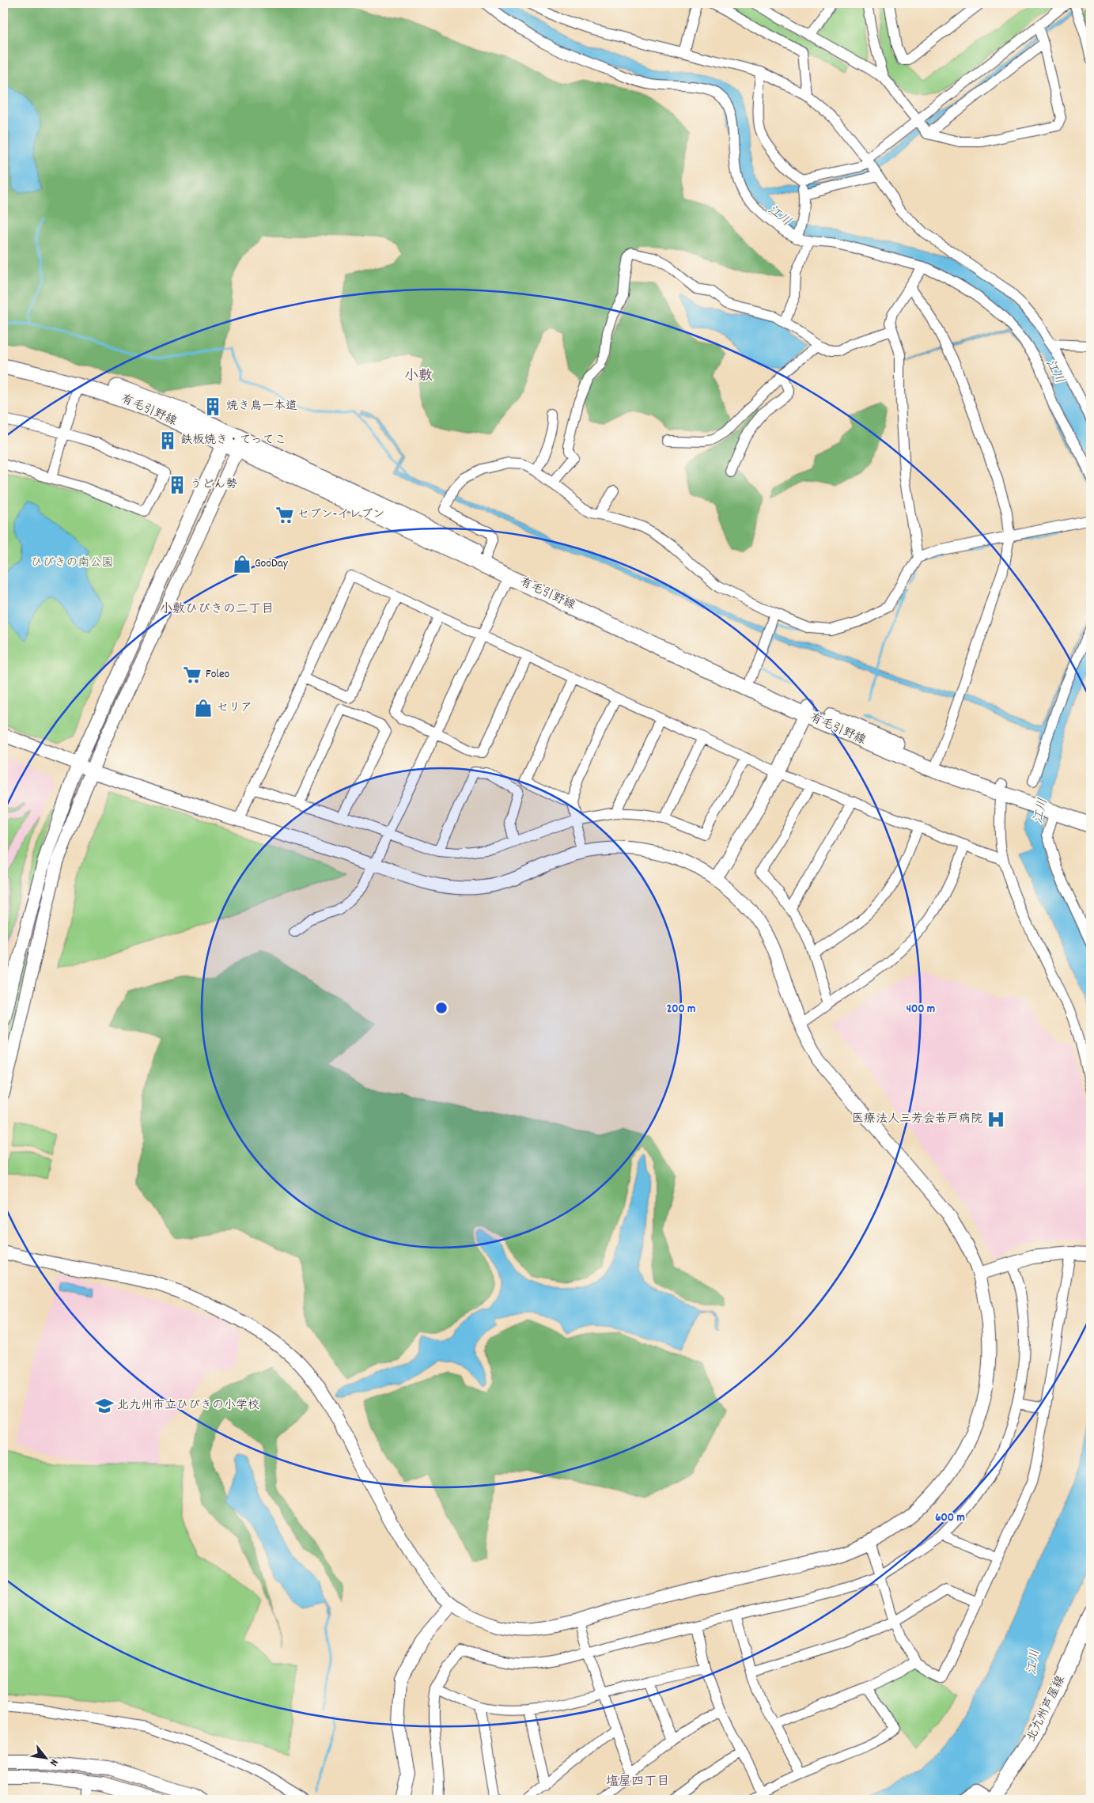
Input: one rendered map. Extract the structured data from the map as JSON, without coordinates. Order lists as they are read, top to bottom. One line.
{"streets":{"main road":["有毛引野線","北九州芦屋線"]},"districts":["小敷","小敷ひびきの二丁目","塩屋四丁目"],"water":["江川"],"parks":["ひびきの南公園"],"places":{"building":["焼き鳥一本道","鉄板焼き・てってこ","うどん勢"],"supermarket":["セブン-イレブン","Foleo"],"shop":["GooDay","セリア"],"hospital":["医療法人三芳会若戸病院"],"school or university":["北九州市立ひびきの小学校"]},"north":"bottom right","rings":["200 m","400 m","600 m"]}
